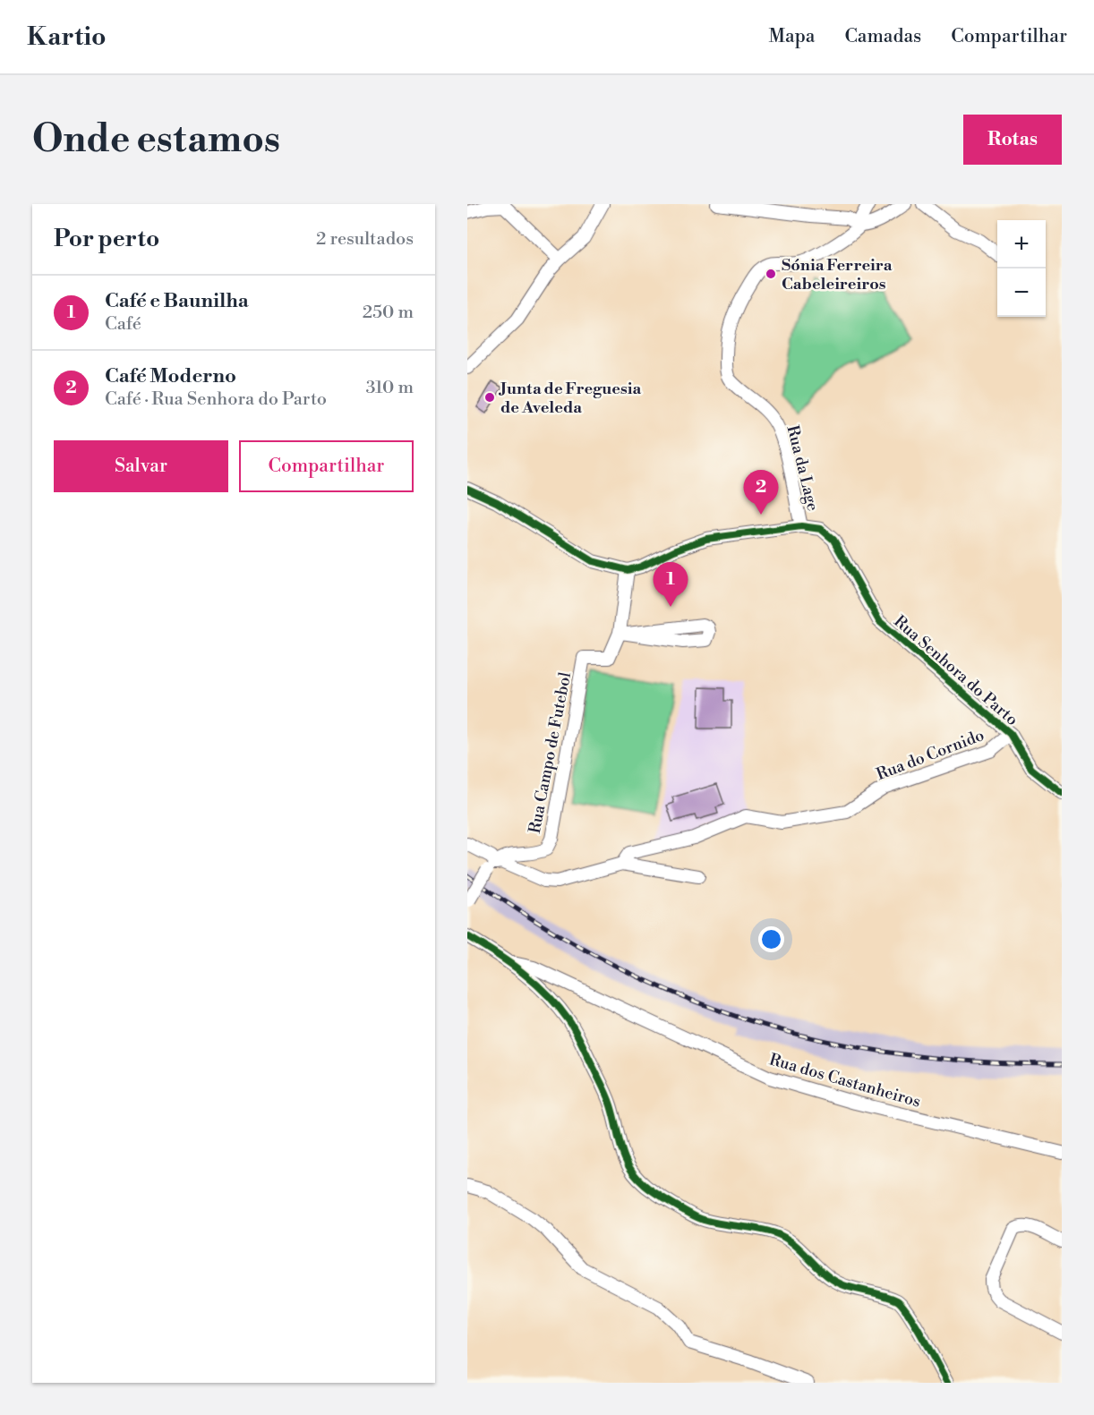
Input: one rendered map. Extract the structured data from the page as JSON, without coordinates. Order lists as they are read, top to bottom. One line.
{"streets":{"street":["Rua da Lage","Rua Senhora do Parto","Rua Campo de Futebol","Rua do Cornido","Rua dos Castanheiros"]},"crossings":[["Rua da Lage","Rua Senhora do Parto"],["Rua Senhora do Parto","Rua Campo de Futebol"],["Rua Senhora do Parto","Rua do Cornido"],["Rua Campo de Futebol","Rua do Cornido"]],"places":["Sónia Ferreira Cabeleireiros","Junta de Freguesia de Aveleda"],"page":{"header":"Kartio","nav":["Mapa","Camadas","Compartilhar"],"buttons":["Rotas",["Salvar","Compartilhar"]],"title":"Onde estamos","heading":["Por perto","2 resultados"],"map_buttons":["+","−"],"list":[{"mark":"1","name":"Café e Baunilha","note":"Café","value":"250 m"},{"mark":"2","name":"Café Moderno","note":"Café · Rua Senhora do Parto","value":"310 m"}],"pins":["2","1"]}}
